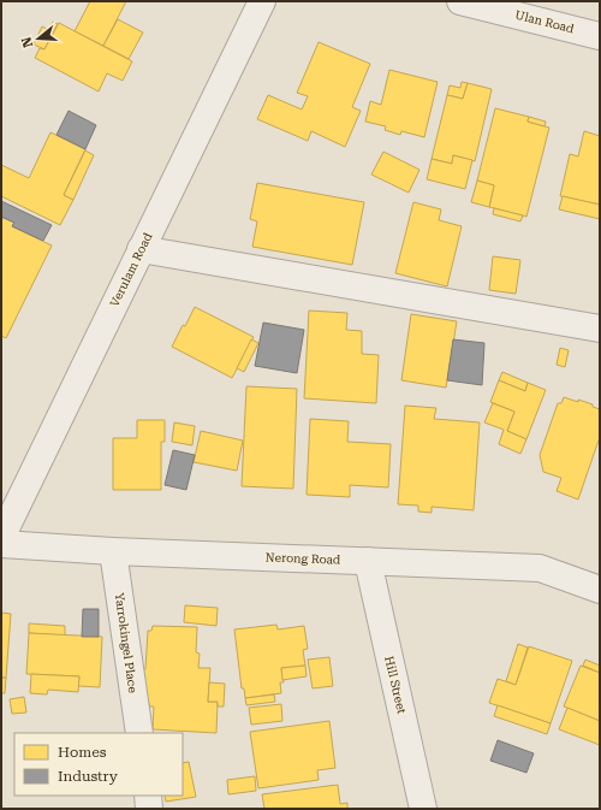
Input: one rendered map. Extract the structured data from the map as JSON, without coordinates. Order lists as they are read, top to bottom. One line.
{"streets":{"street":["Ulan Road","Verulam Road","Nerong Road","Yarrokingel Place","Hill Street"]},"crossings":[["Nerong Road","Yarrokingel Place"],["Nerong Road","Hill Street"]],"legend":["Homes","Industry"],"north":"left"}
